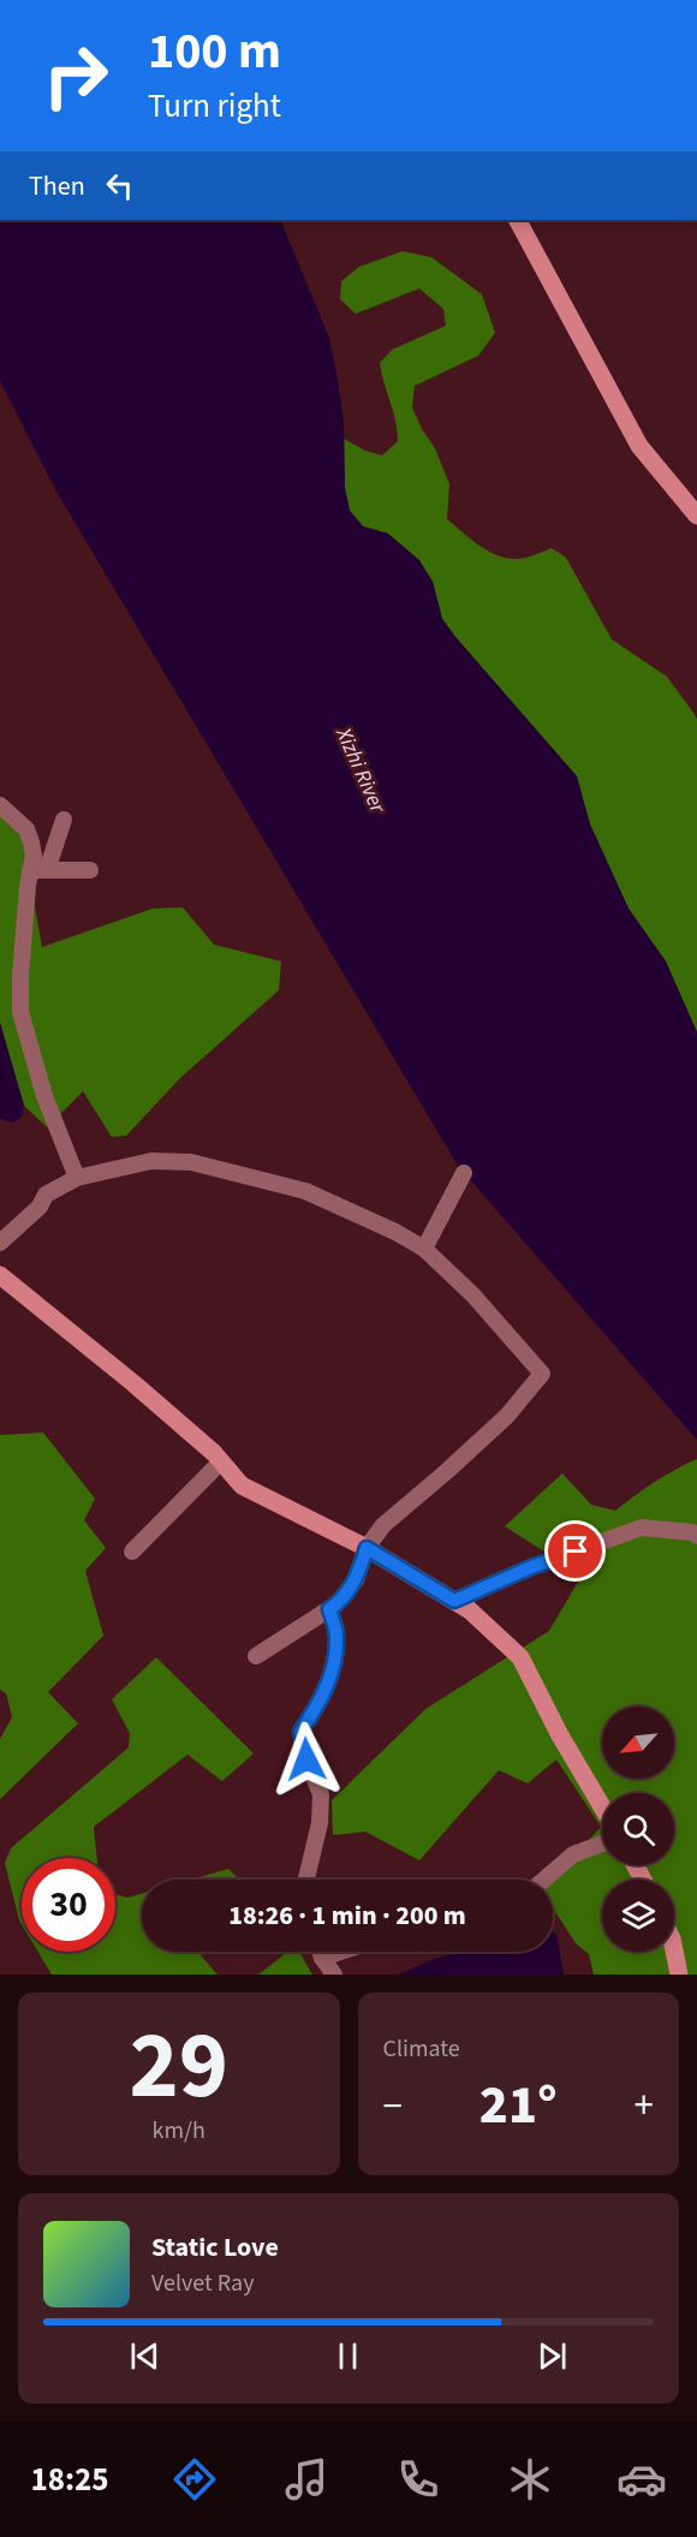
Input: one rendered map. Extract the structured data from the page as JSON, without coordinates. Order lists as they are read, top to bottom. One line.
{"water":["Xizhi River"],"north":"bottom left","page":{"turn":["100 m","Turn right"],"then":"Then","limit":"30","trip":"18:26 · 1 min · 200 m","tile":[["29","km/h"],"Climate"],"heat":["−","21°","+"],"song":["Static Love","Velvet Ray"],"tabs":"18:25"}}
